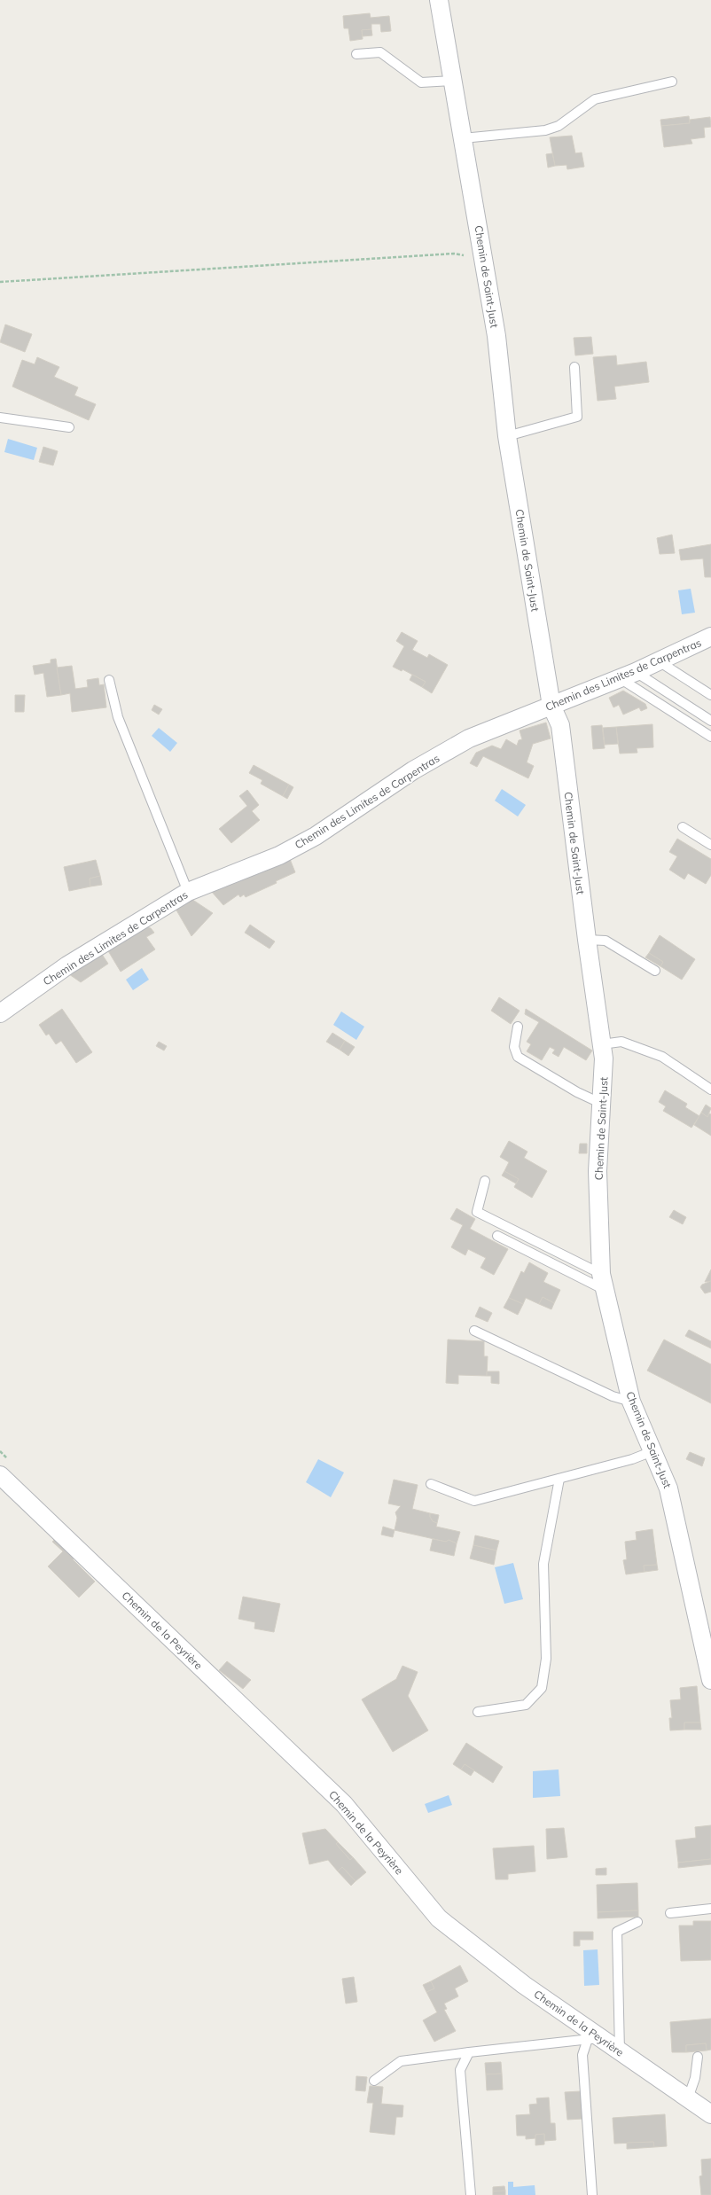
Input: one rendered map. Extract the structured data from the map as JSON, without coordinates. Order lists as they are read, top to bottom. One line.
{"streets":{"street":["Chemin de Saint-Just","Chemin des Limites de Carpentras","Chemin de la Peyrière"]},"crossings":[["Chemin de Saint-Just","Chemin des Limites de Carpentras"]]}
